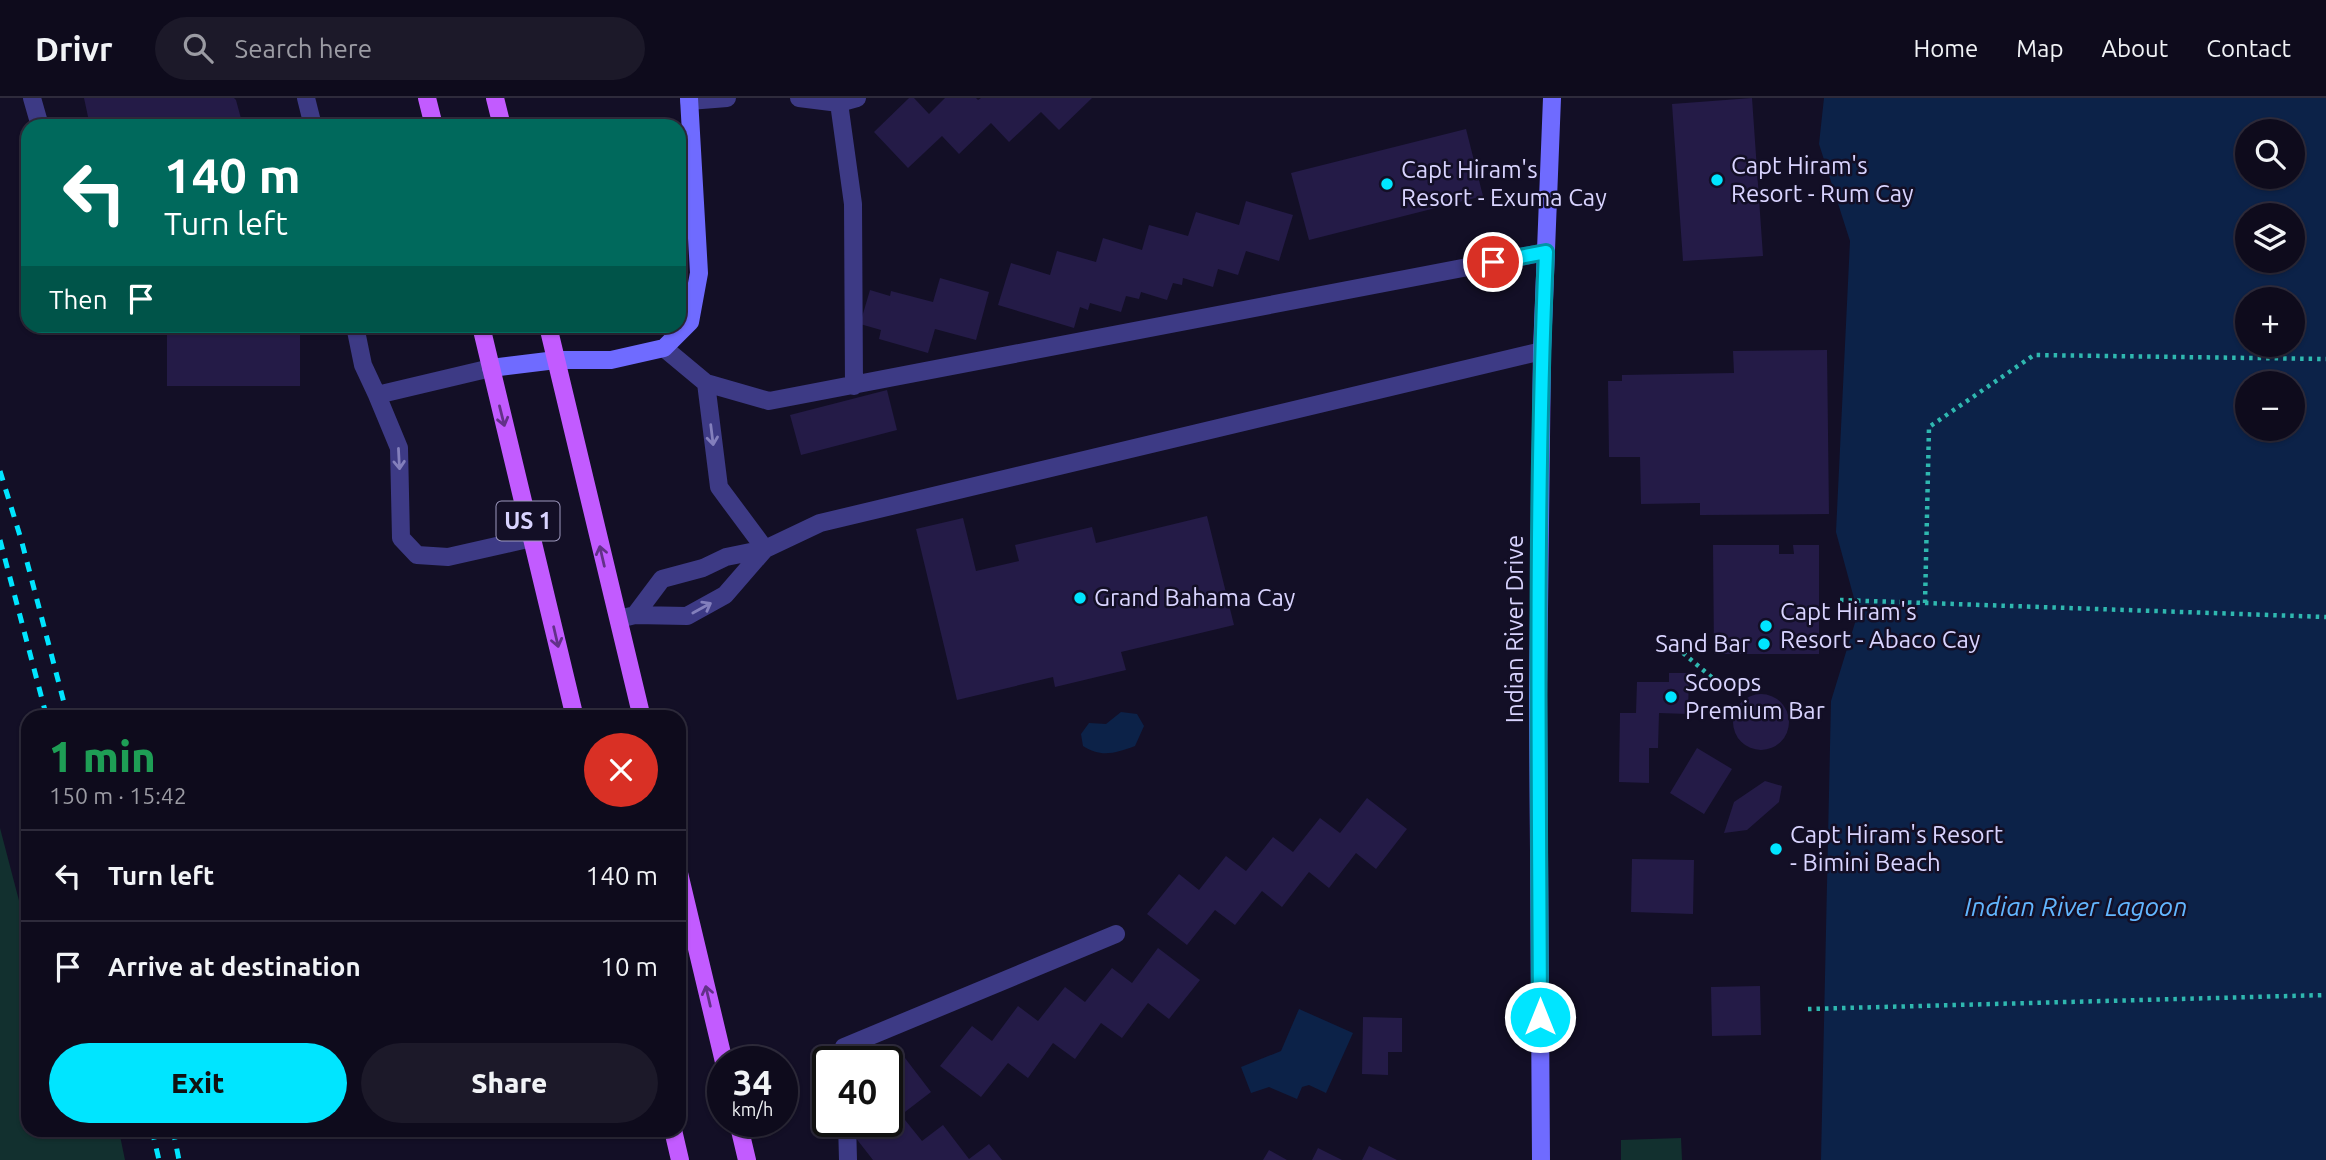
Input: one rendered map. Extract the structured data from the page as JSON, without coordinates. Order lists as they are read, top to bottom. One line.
{"streets":{"main road":["US 1"],"street":["Indian River Drive"]},"water":["Indian River Lagoon"],"places":["Capt Hiram's Resort - Rum Cay","Capt Hiram's Resort - Exuma Cay","Grand Bahama Cay","Capt Hiram's Resort - Abaco Cay","Sand Bar","Scoops Premium Bar","Capt Hiram's Resort - Bimini Beach"],"page":{"header":"Drivr","search":"Search here","nav":["Home","Map","About","Contact"],"map_buttons":["+","−"],"turn":["140 m","Turn left"],"then":"Then","heading":["1 min","150 m · 15:42"],"list":[{"name":"Turn left","value":"140 m"},{"name":"Arrive at destination","value":"10 m"}],"buttons":["Exit","Share"],"speed":"34 km/h","limit":"40"}}
